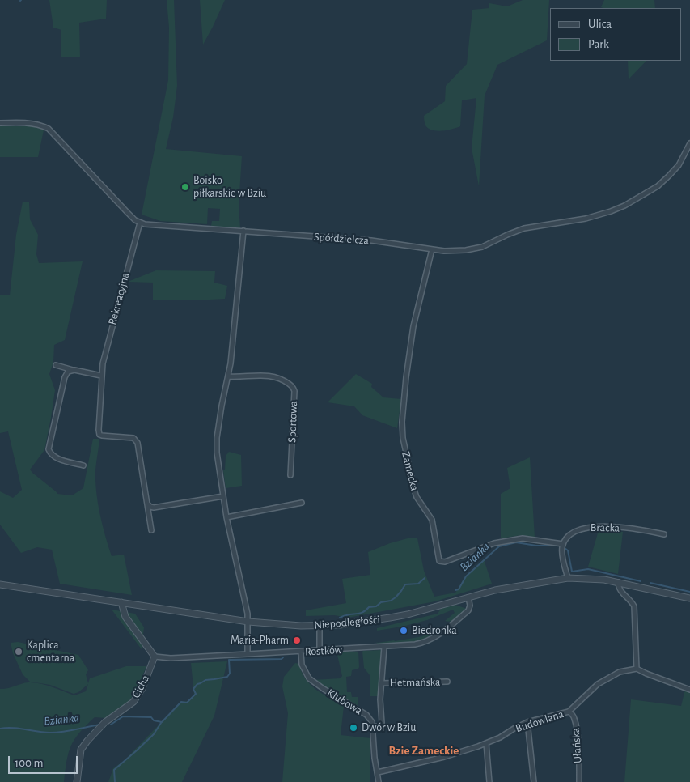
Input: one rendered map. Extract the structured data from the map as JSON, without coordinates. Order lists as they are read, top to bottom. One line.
{"streets":{"street":["Spółdzielcza","Rekreacyjna","Sportowa","Zamecka","Bracka","Niepodległości","Rostków","Hetmańska","Cicha","Klubowa","Budowlana","Ułańska"]},"crossings":[["Spółdzielcza","Rekreacyjna"],["Spółdzielcza","Zamecka"],["Zamecka","Bracka"],["Niepodległości","Rostków"],["Rostków","Hetmańska"],["Rostków","Cicha"],["Rostków","Klubowa"],["Hetmańska","Klubowa"],["Budowlana","Ułańska"]],"districts":["Bzie Zameckie"],"water":["Bzianka"],"places":["Boisko piłkarskie w Bziu","Biedronka","Maria-Pharm","Kaplica cmentarna","Dwór w Bziu"],"legend":["Ulica","Park"],"scale_bar":"100 m"}
